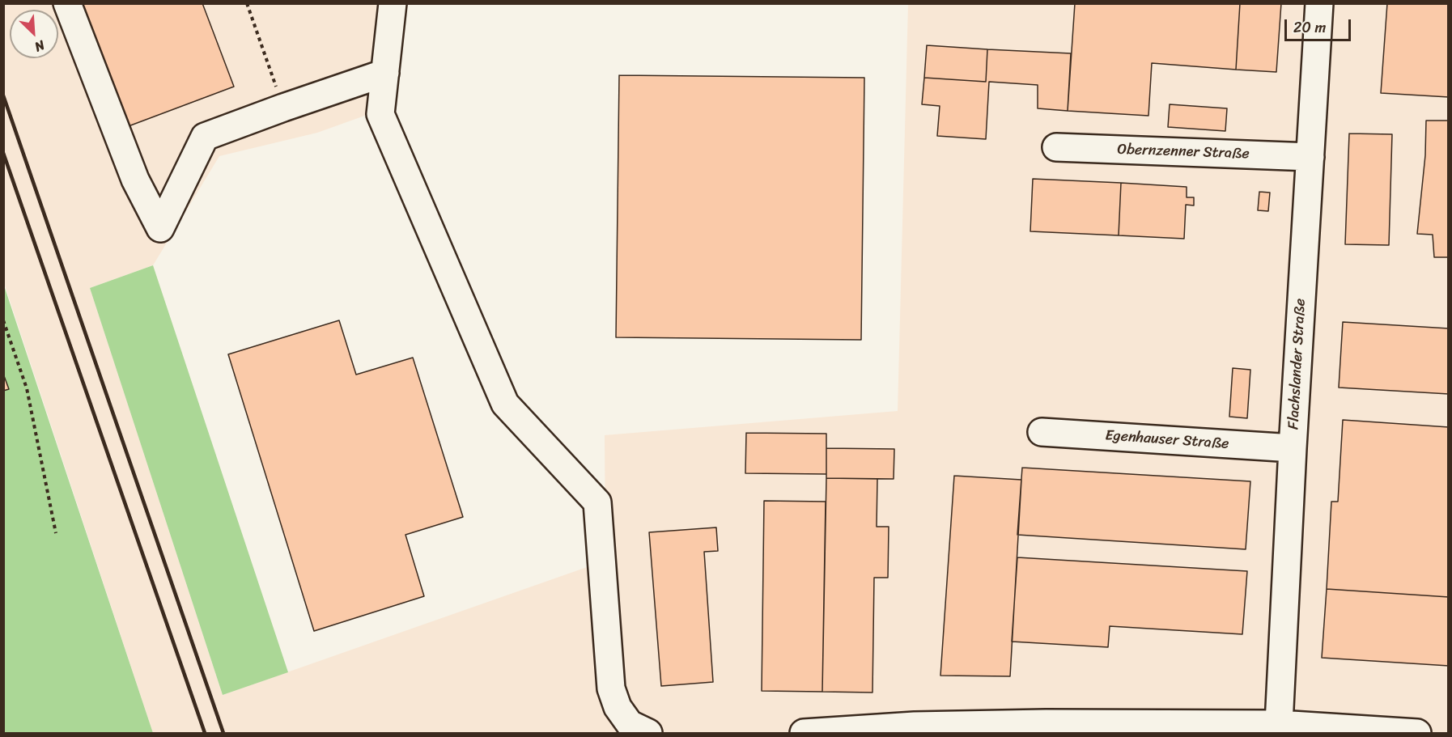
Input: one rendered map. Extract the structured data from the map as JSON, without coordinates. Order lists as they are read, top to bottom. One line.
{"streets":{"street":["Obernzenner Straße","Flachslander Straße","Egenhauser Straße"]},"crossings":[["Obernzenner Straße","Flachslander Straße"],["Flachslander Straße","Egenhauser Straße"]],"scale_bar":"20 m","north":"bottom right"}
